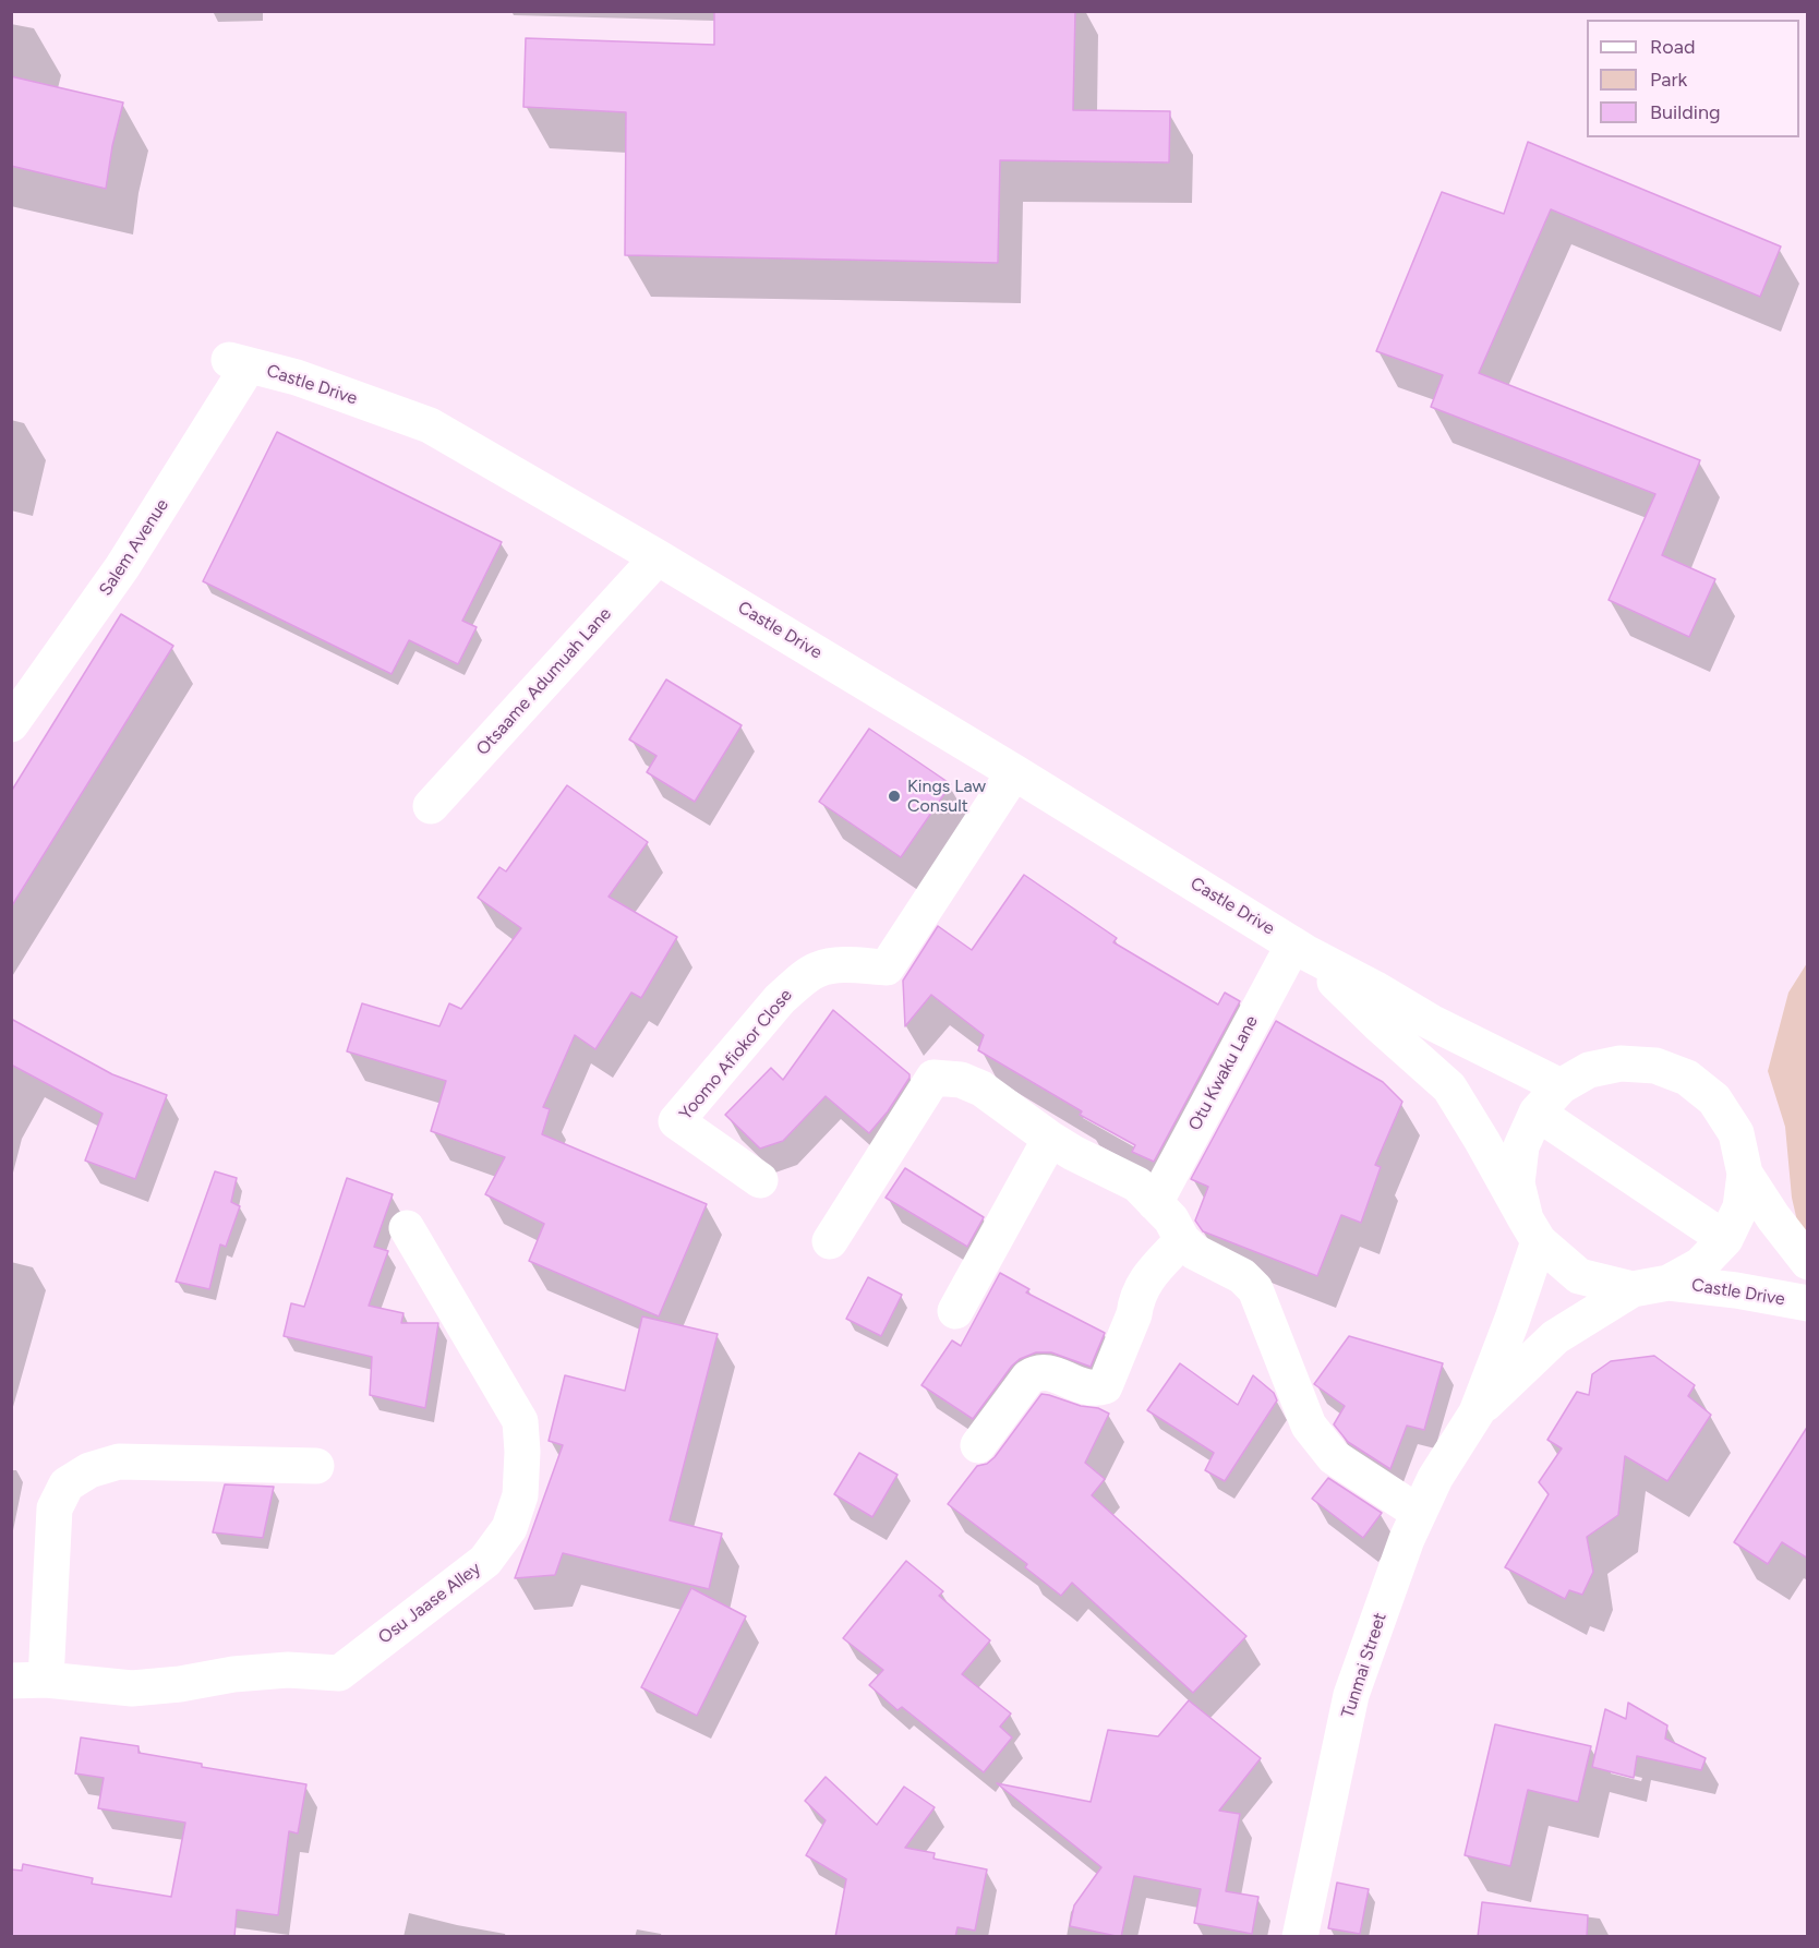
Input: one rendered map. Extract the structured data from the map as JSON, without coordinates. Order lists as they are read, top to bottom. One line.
{"streets":{"street":["Castle Drive","Salem Avenue","Otsaame Adumuah Lane","Yoomo Afiokor Close","Otu Kwaku Lane","Osu Jaase Alley","Tunmai Street"]},"crossings":[["Castle Drive","Salem Avenue"],["Castle Drive","Otsaame Adumuah Lane"],["Castle Drive","Yoomo Afiokor Close"],["Castle Drive","Otu Kwaku Lane"],["Castle Drive","Tunmai Street"]],"places":["Kings Law Consult"],"legend":["Road","Park","Building"]}
